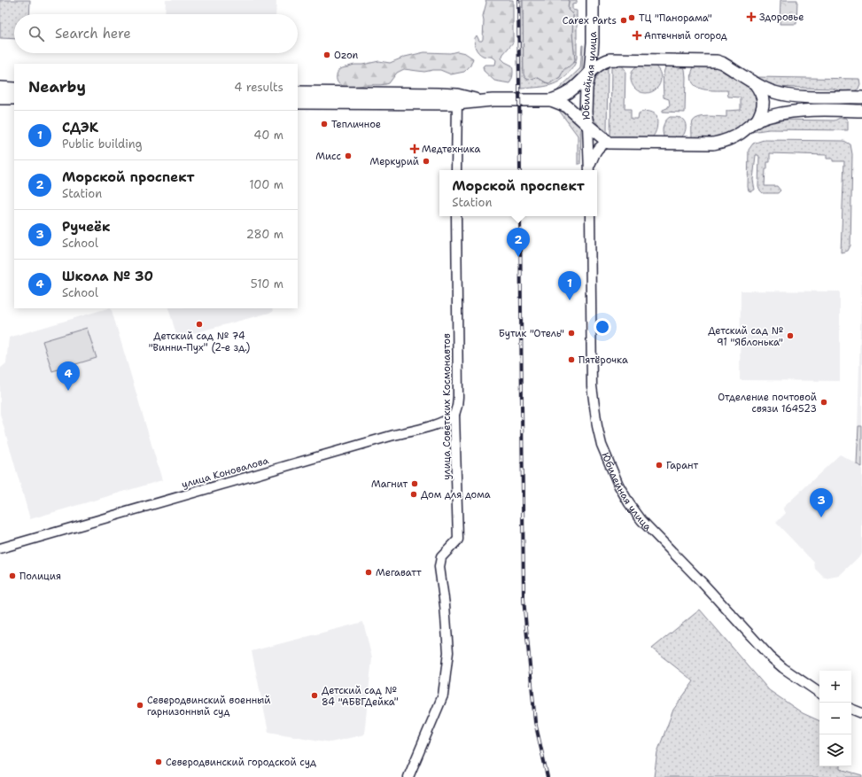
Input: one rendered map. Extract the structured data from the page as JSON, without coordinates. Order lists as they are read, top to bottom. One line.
{"streets":{"main road":["Юбилейная улица"],"street":["улица Советских Космонавтов","улица Коновалова"]},"crossings":[["улица Советских Космонавтов","улица Коновалова"]],"places":{"health":["Здоровье","Аптечный огород","Медтехника"],"other":["ТЦ \"Панорама\"","Carex Parts","Ozon","Тепличное","Мисс","Меркурий","Детский сад № 74 \"Винни-Пух\" (2-е зд.)","Бутик \"Отель\"","Детский сад № 91 \"Яблонька\"","Пятёрочка","Отделение почтовой связи 164523","Гарант","Магнит","Дом для дома","Мегаватт","Полиция","Детский сад № 84 \"АБВГДейка\"","Северодвинский военный гарнизонный суд","Северодвинский городской суд"]},"page":{"search":"Search here","heading":["Nearby","4 results"],"list":[{"mark":"1","name":"СДЭК","note":"Public building","value":"40 m"},{"mark":"2","name":"Морской проспект","note":"Station","value":"100 m"},{"mark":"3","name":"Ручеёк","note":"School","value":"280 m"},{"mark":"4","name":"Школа № 30","note":"School","value":"510 m"}],"popup":["Морской проспект","Station"],"pins":["2","1","4","3"],"map_buttons":["+","−"]}}
